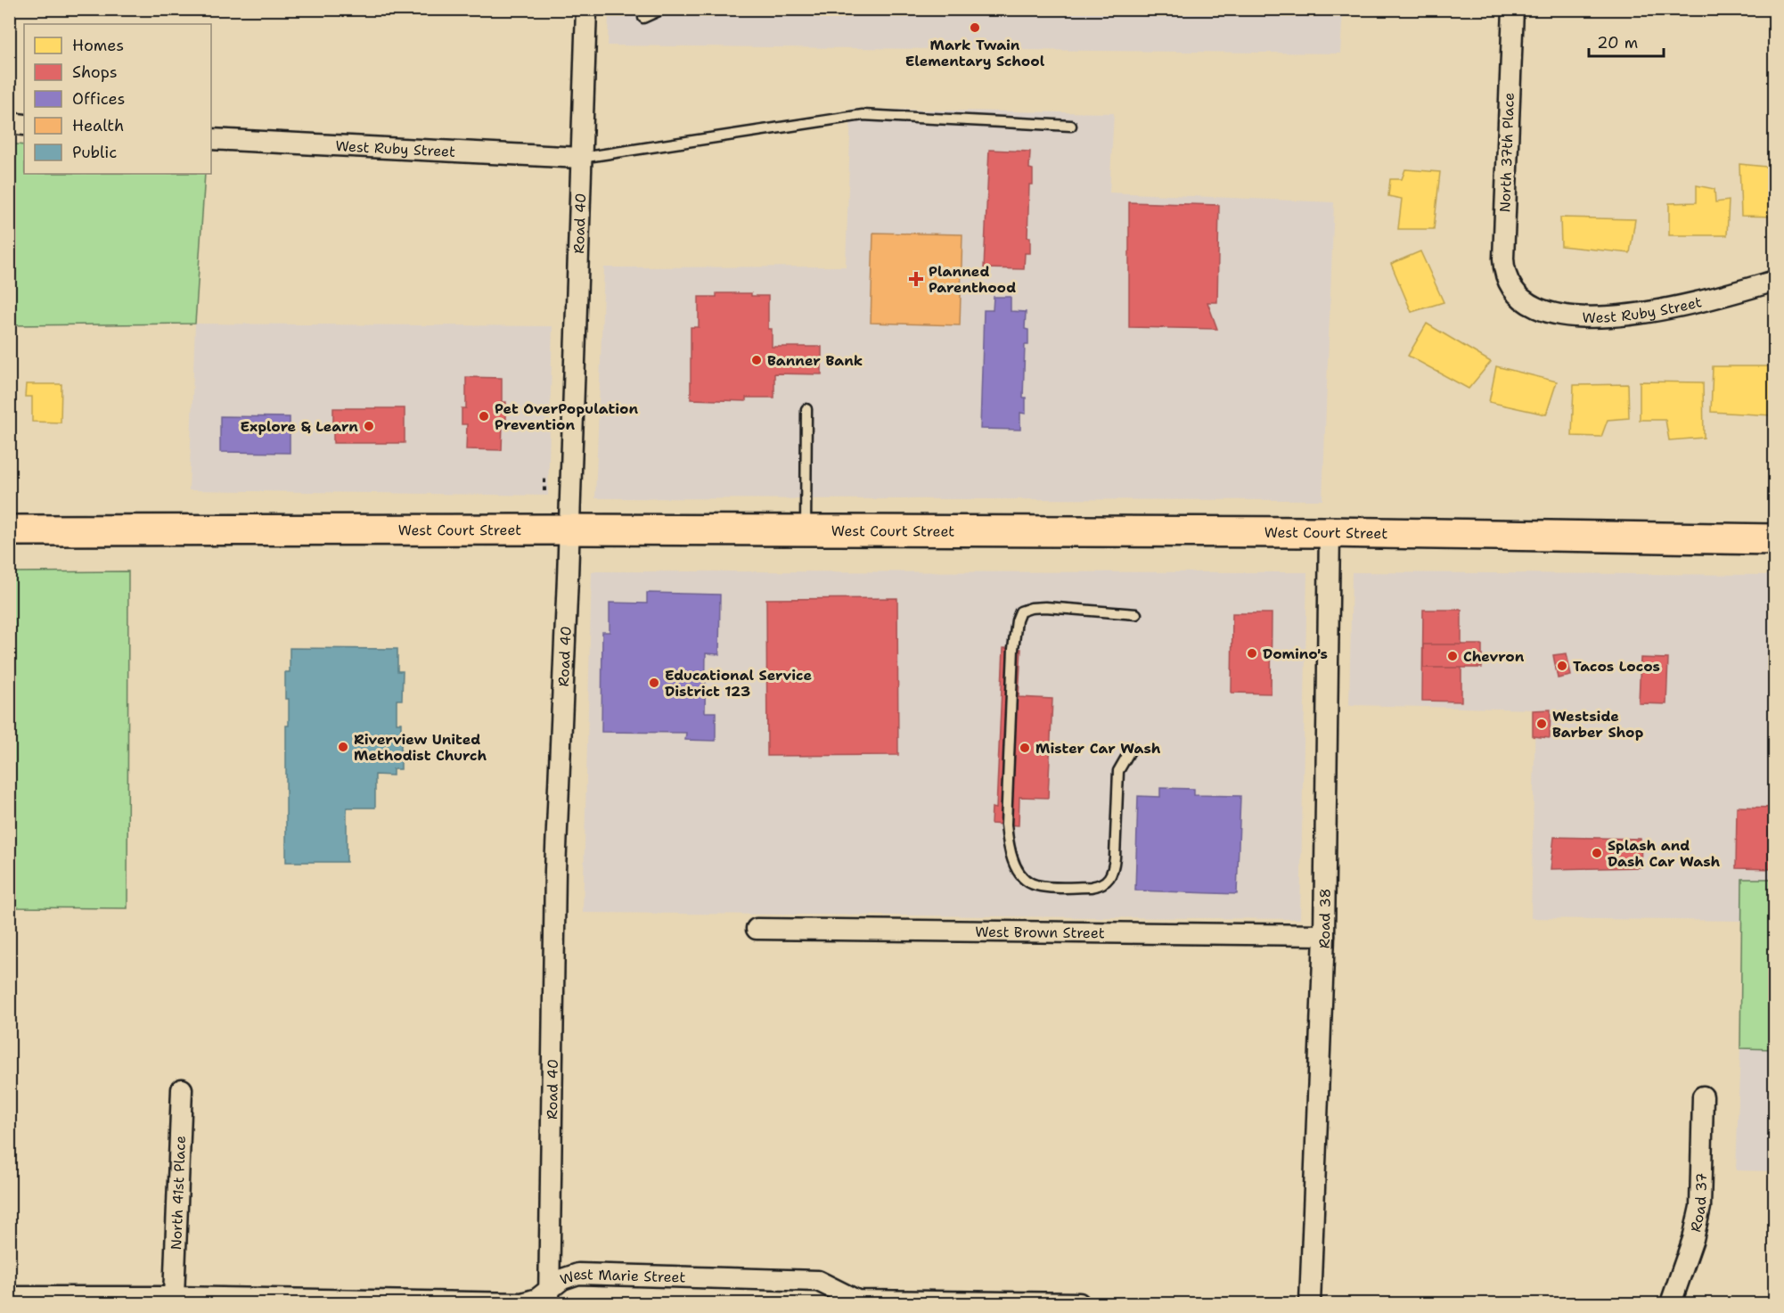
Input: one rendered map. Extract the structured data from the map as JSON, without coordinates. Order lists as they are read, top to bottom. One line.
{"streets":{"main road":["West Court Street"],"street":["West Ruby Street","North 37th Place","Road 40","Road 38","West Brown Street","North 41st Place","Road 37","West Marie Street"]},"crossings":[["West Ruby Street","North 37th Place"],["West Ruby Street","Road 40"],["Road 40","West Court Street"],["Road 40","West Marie Street"],["West Court Street","Road 38"],["Road 38","West Brown Street"],["North 41st Place","West Marie Street"]],"places":{"other":["Mark Twain Elementary School","Banner Bank","Pet OverPopulation Prevention","Explore & Learn","Domino's","Chevron","Tacos Locos","Educational Service District 123","Westside Barber Shop","Riverview United Methodist Church","Mister Car Wash","Splash and Dash Car Wash"],"health":["Planned Parenthood"]},"legend":["Homes","Shops","Offices","Health","Public"],"scale_bar":"20 m"}
